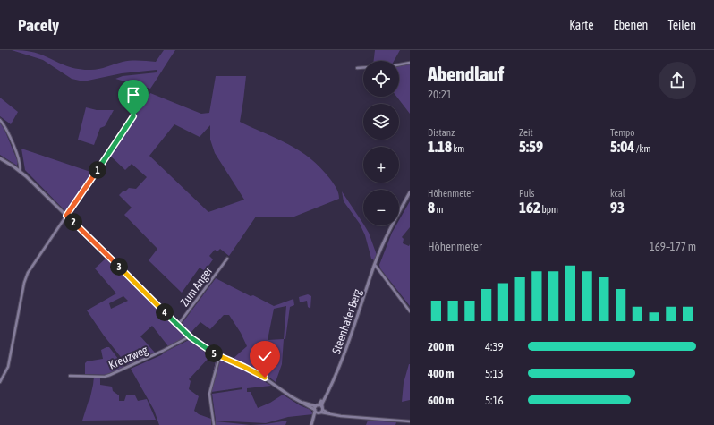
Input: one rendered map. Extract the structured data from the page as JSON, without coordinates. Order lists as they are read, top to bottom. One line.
{"streets":{"street":["Zum Anger","Steenhafer Berg","Kreuzweg"]},"page":{"header":"Pacely","nav":["Karte","Ebenen","Teilen"],"heading":["Abendlauf","20:21"],"map_buttons":["+","−"],"stats":[["Distanz","1.18 km"],["Zeit","5:59"],["Tempo","5:04 /km"],["Höhenmeter","8 m"],["Puls","162 bpm"],["kcal","93"]],"pins":["1","2","3","4","5"],"chart":["Höhenmeter","169–177 m"],"list":[{"name":"200 m","note":"4:39"},{"name":"400 m","note":"5:13"},{"name":"600 m","note":"5:16"}]}}
